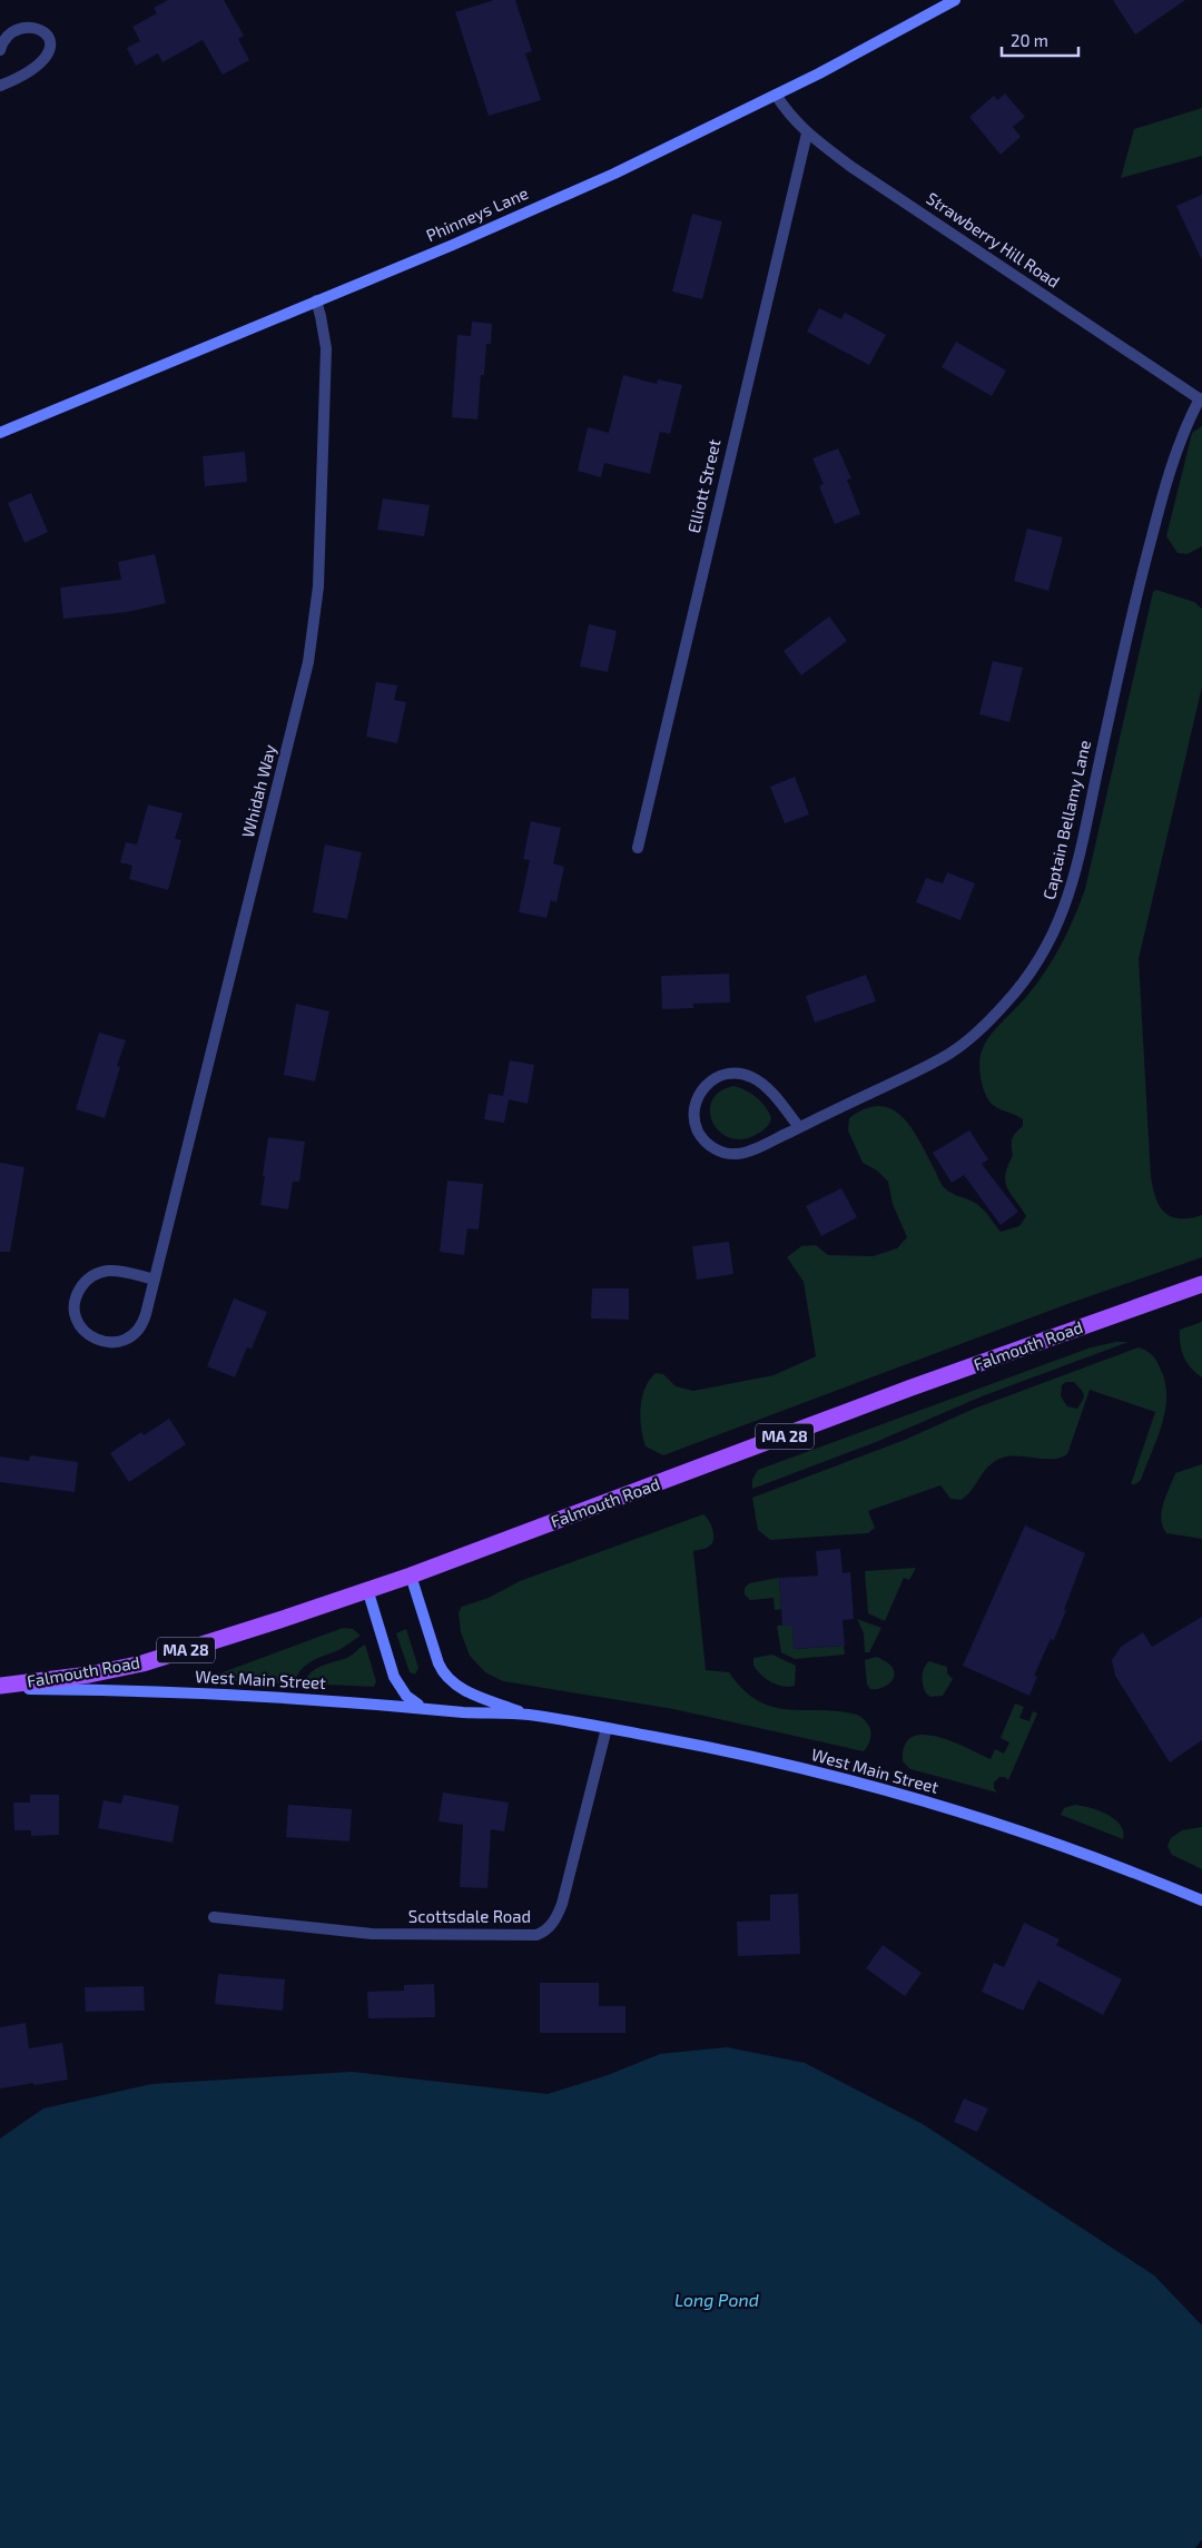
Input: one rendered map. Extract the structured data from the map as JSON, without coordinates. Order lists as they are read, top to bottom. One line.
{"streets":{"main road":["Phinneys Lane","Falmouth Road","MA 28","West Main Street"],"street":["Strawberry Hill Road","Elliott Street","Whidah Way","Captain Bellamy Lane","Scottsdale Road"]},"crossings":[["Phinneys Lane","Strawberry Hill Road"],["Phinneys Lane","Whidah Way"],["Strawberry Hill Road","Elliott Street"],["Strawberry Hill Road","Captain Bellamy Lane"],["Falmouth Road","West Main Street"],["West Main Street","Scottsdale Road"]],"water":["Long Pond"],"scale_bar":"20 m"}
